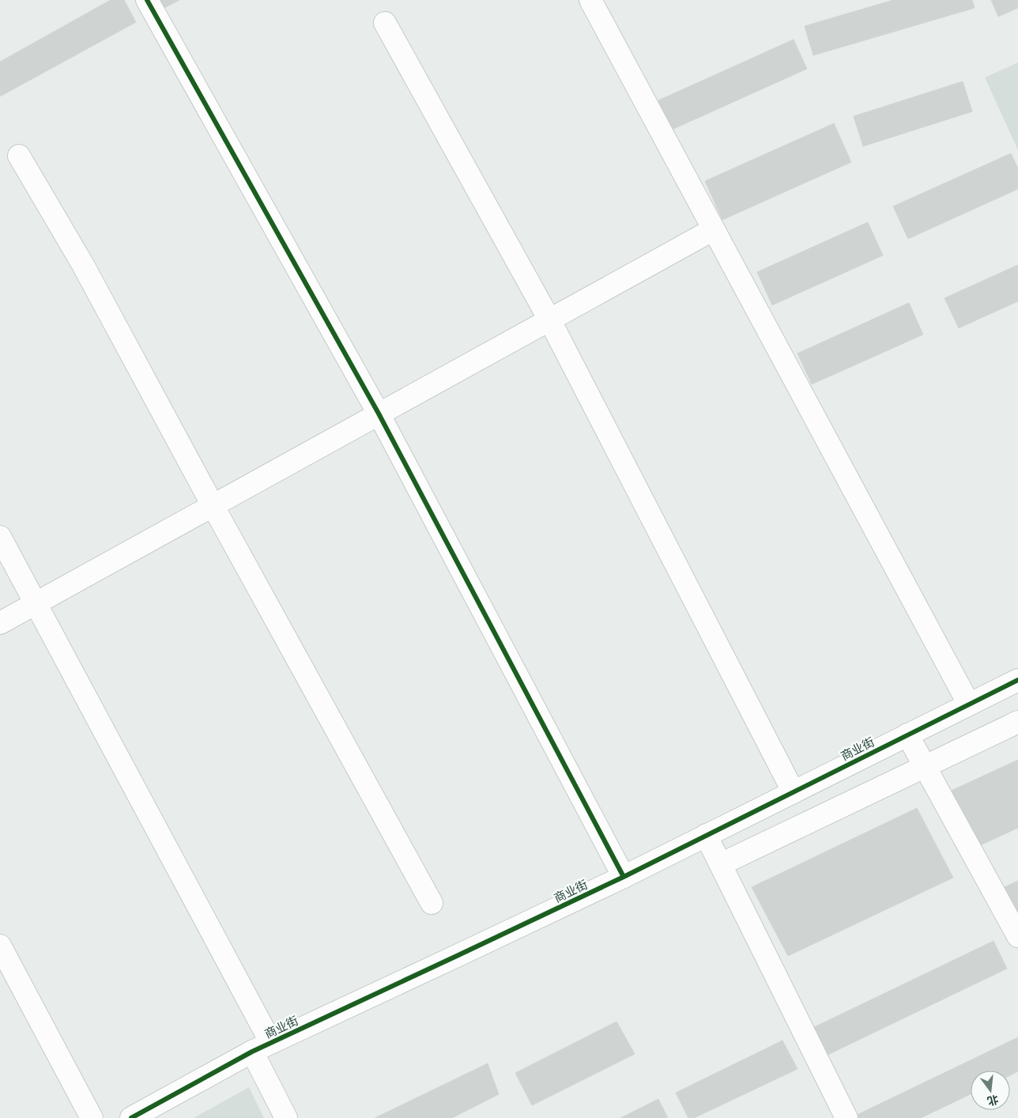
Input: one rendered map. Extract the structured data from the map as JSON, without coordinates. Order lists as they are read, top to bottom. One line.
{"streets":{"street":["商业街"]},"north":"bottom"}
